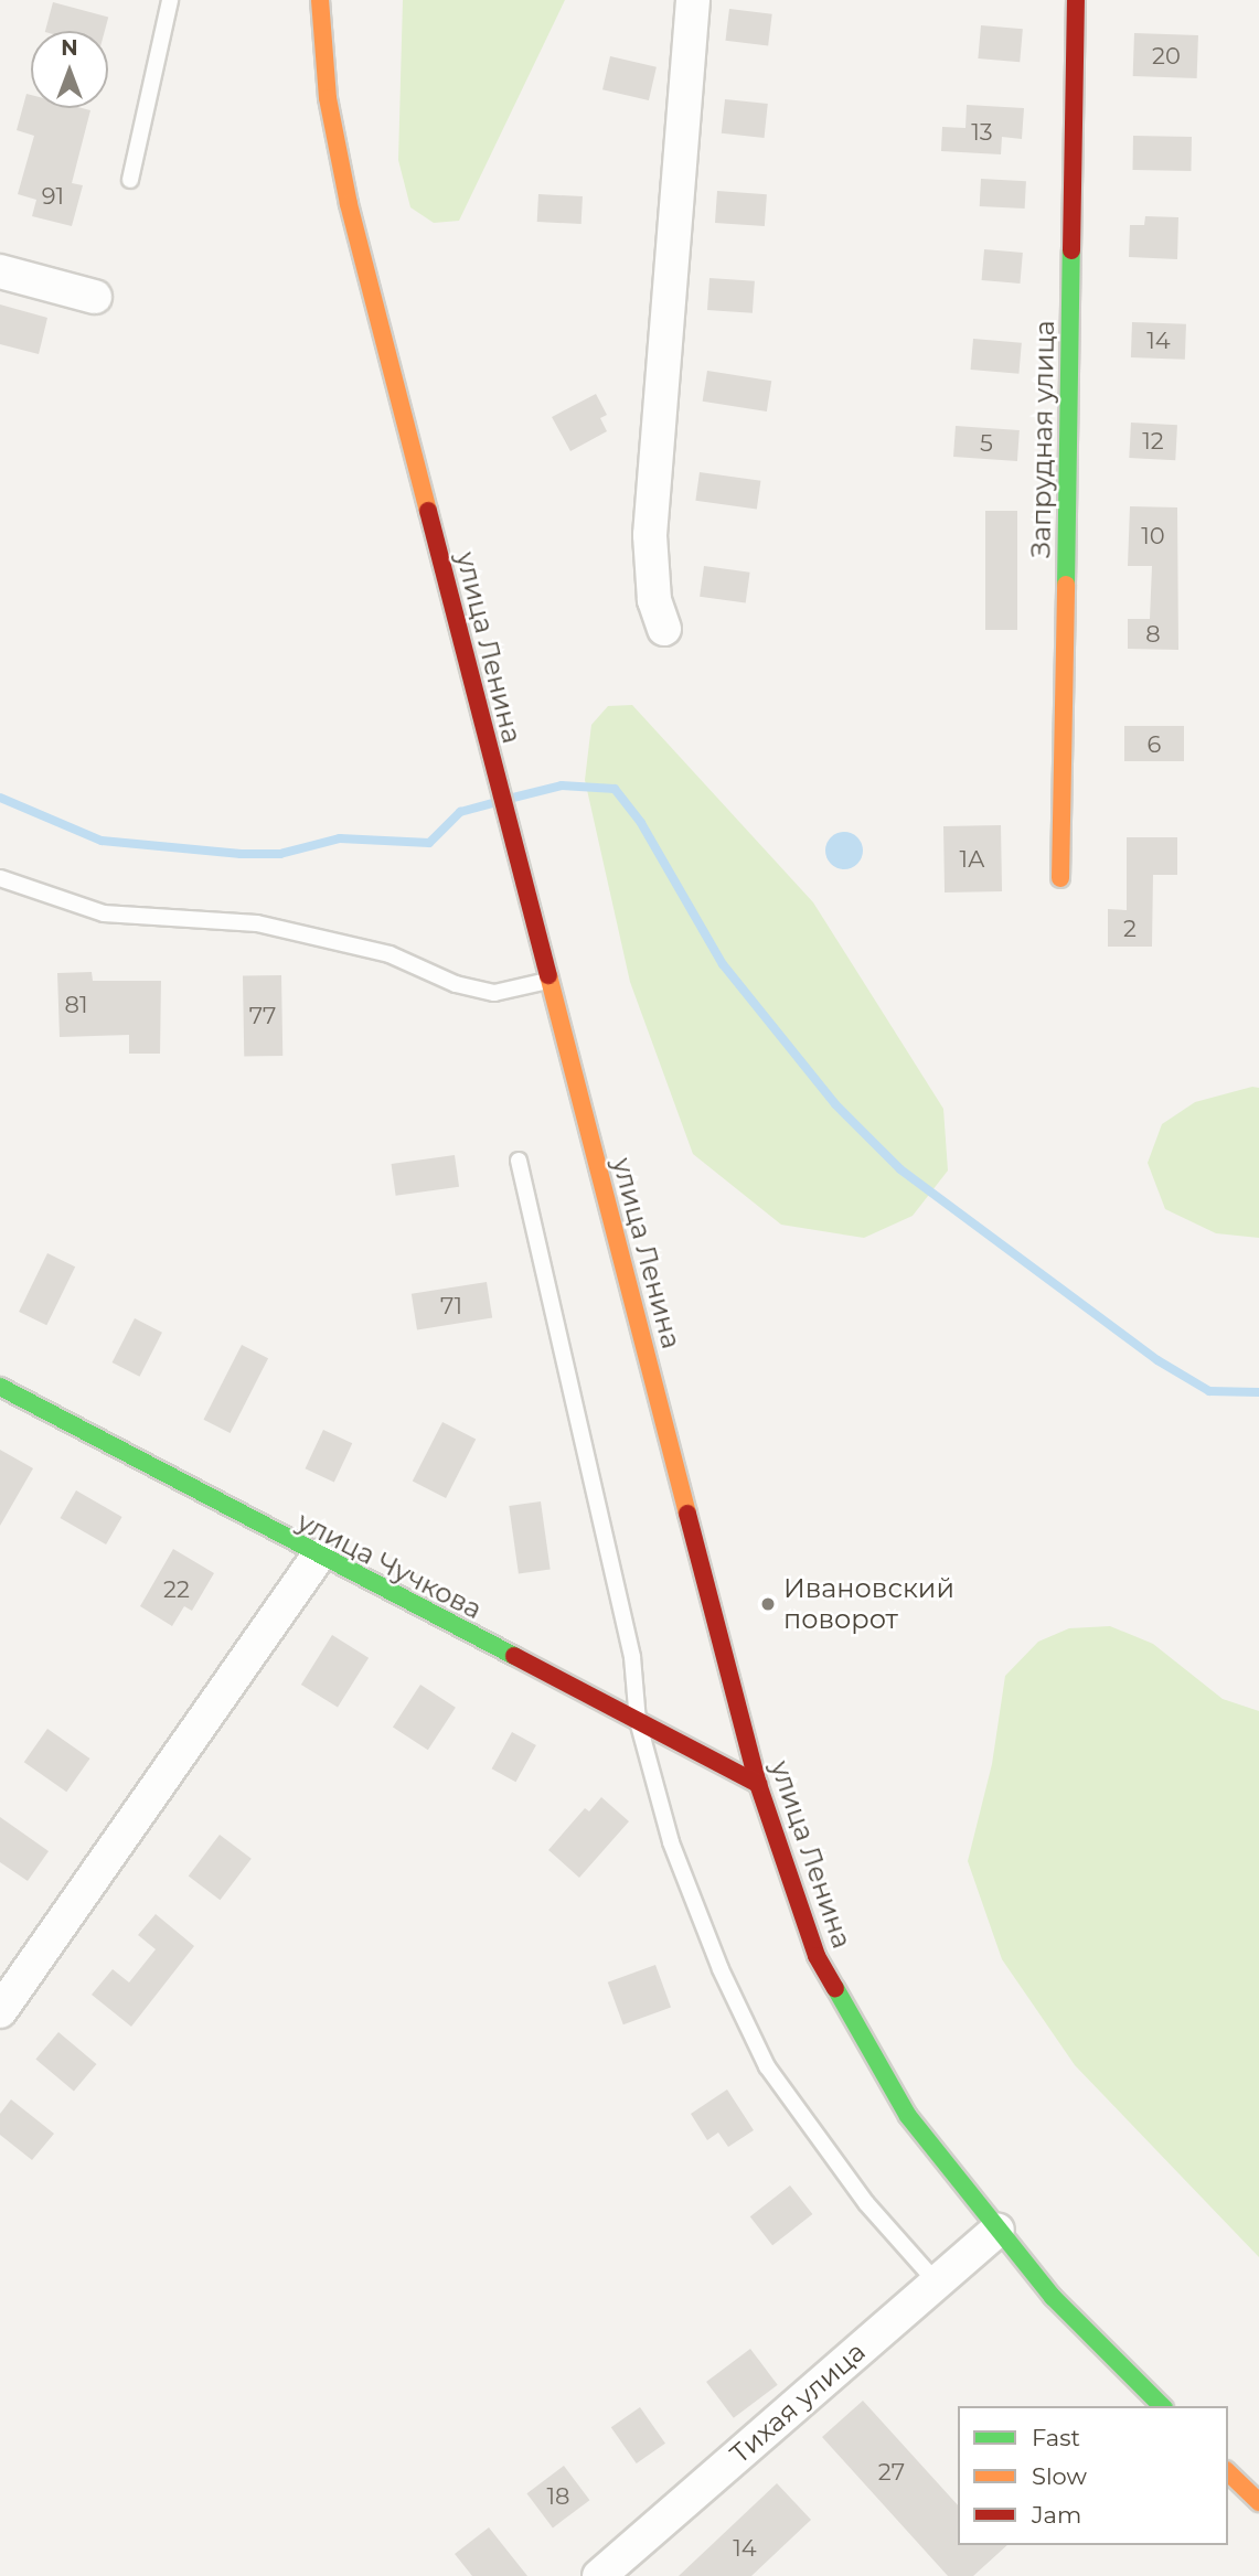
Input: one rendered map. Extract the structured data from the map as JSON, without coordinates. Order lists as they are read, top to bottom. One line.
{"streets":{"main road":["Запрудная улица","улица Ленина","улица Чучкова"],"street":["Тихая улица"]},"crossings":[["улица Ленина","улица Чучкова"],["улица Ленина","Тихая улица"]],"places":["Ивановский поворот"],"house_numbers":["20","13","91","14","12","5","10","8","6","1А","2","81","77","71","22","27","18","14"],"legend":["Fast","Slow","Jam"],"north":"top"}
